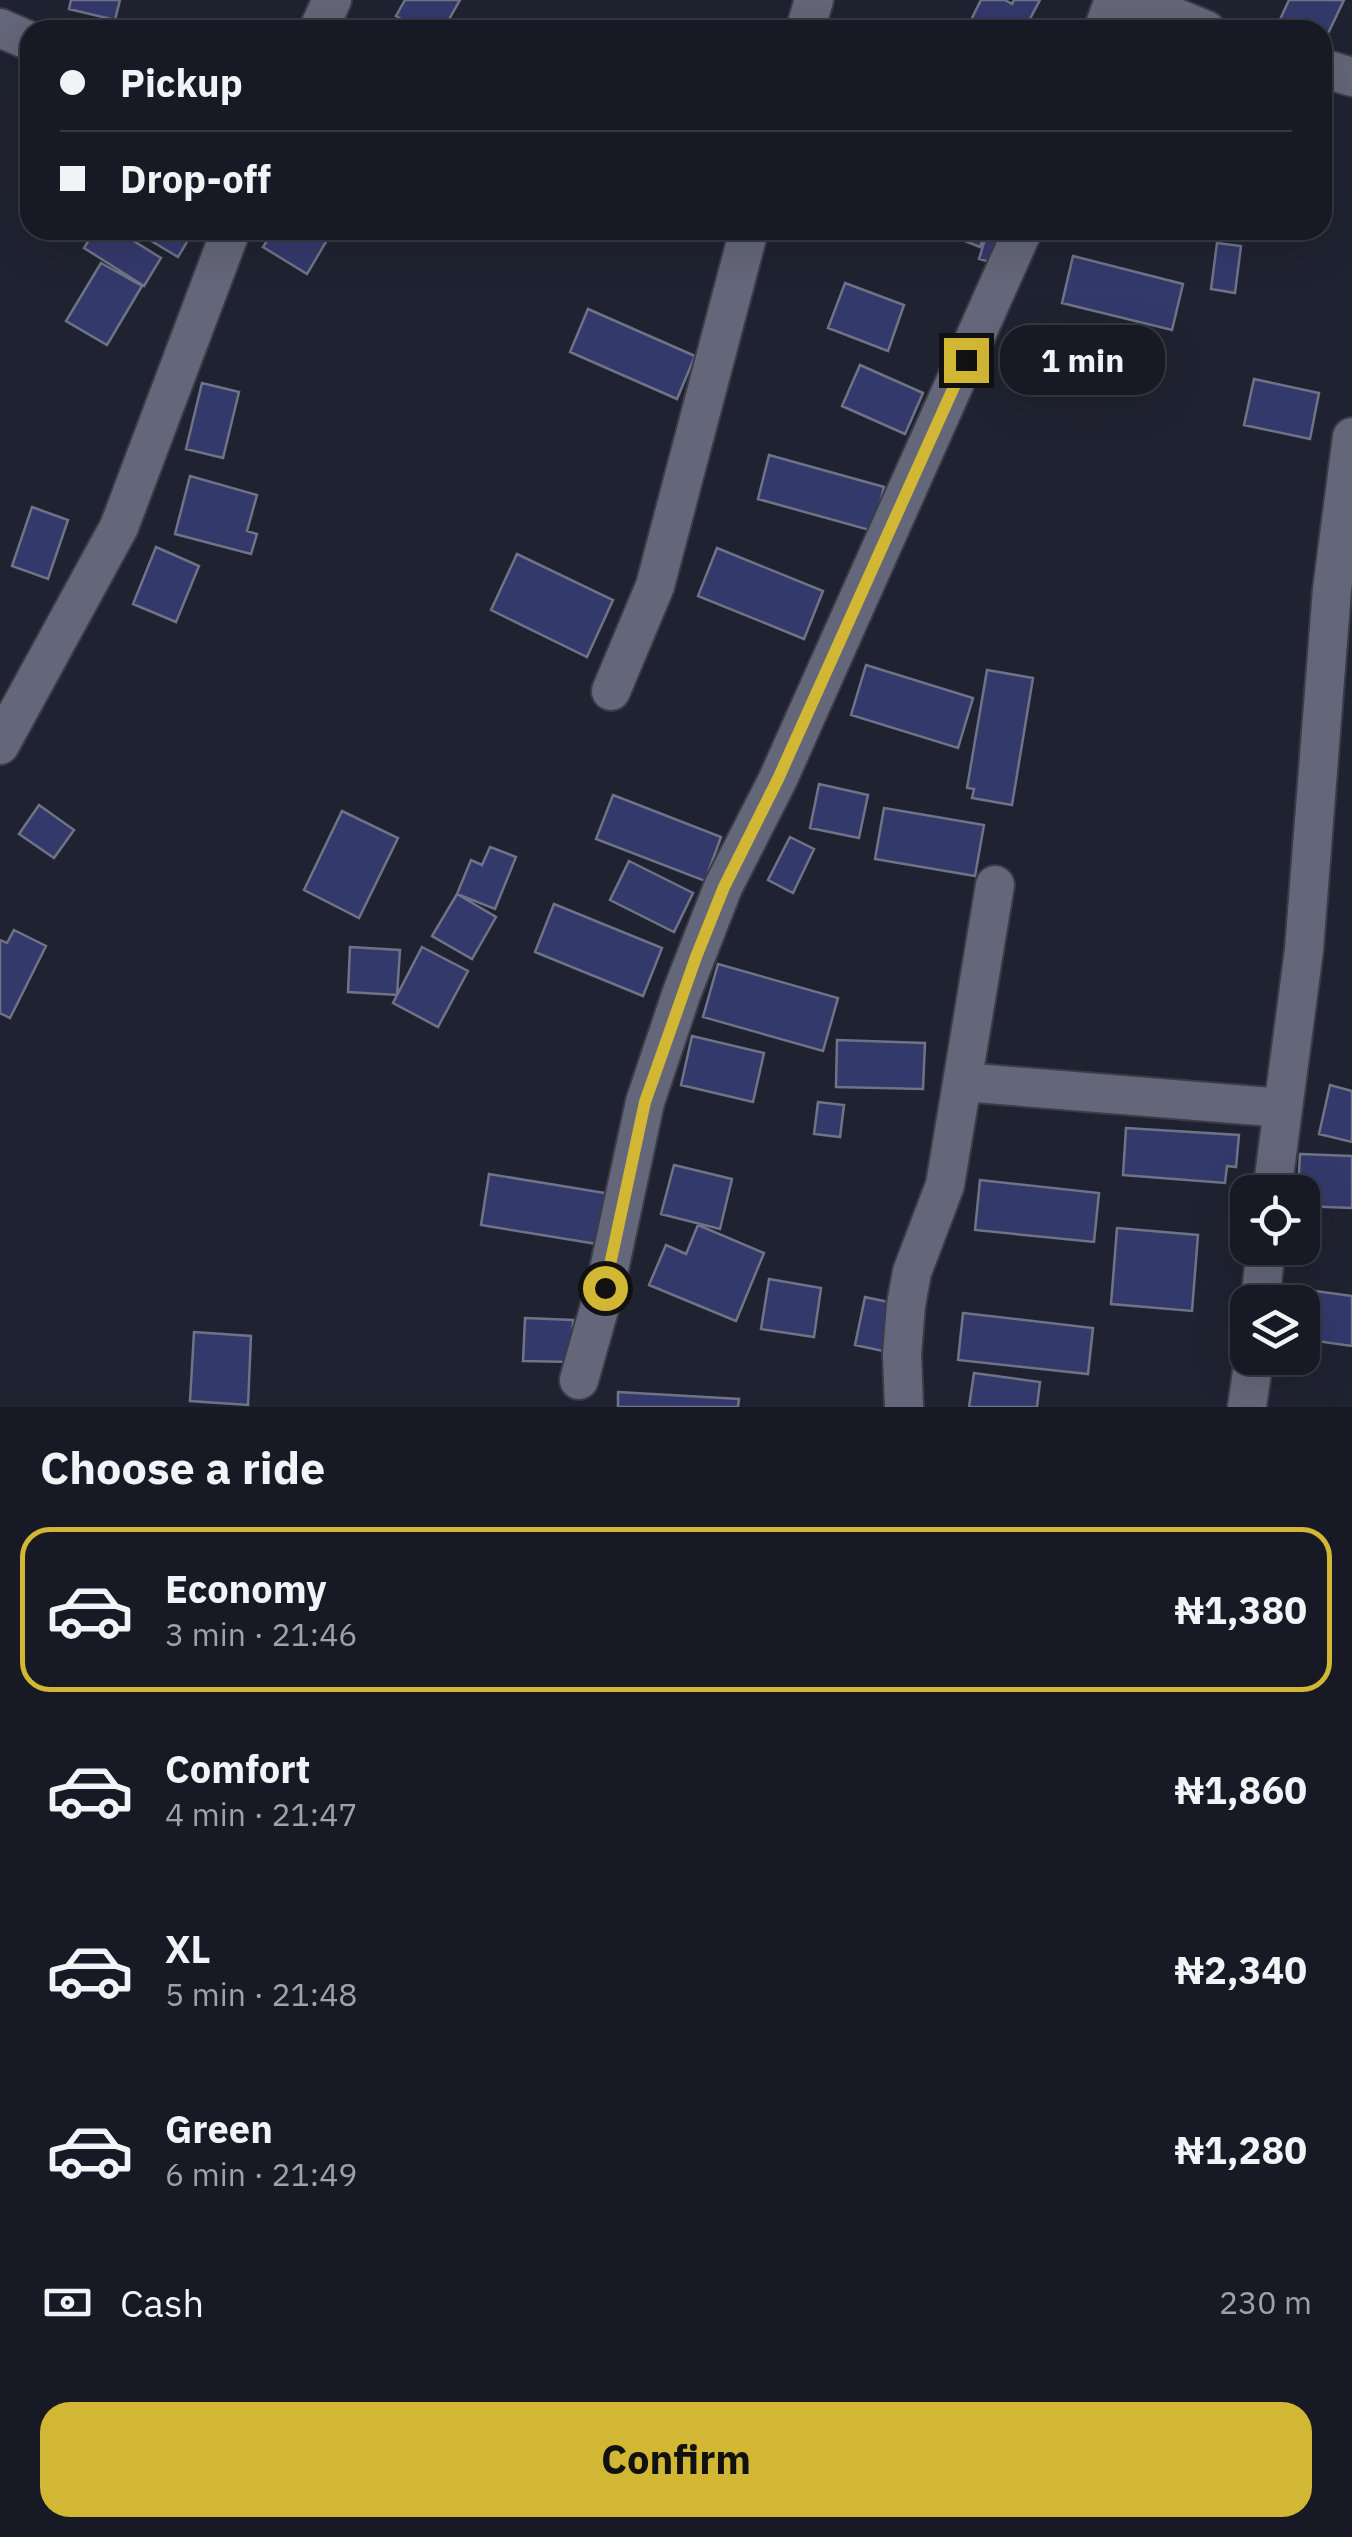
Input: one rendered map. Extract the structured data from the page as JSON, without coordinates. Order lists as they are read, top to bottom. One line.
{"page":{"banner":["Pickup","Drop-off"],"bubble":"1 min","heading":"Choose a ride","list":[{"name":"Economy","note":"3 min · 21:46","value":"₦1,380"},{"name":"Comfort","note":"4 min · 21:47","value":"₦1,860"},{"name":"XL","note":"5 min · 21:48","value":"₦2,340"},{"name":"Green","note":"6 min · 21:49","value":"₦1,280"}],"pay":["Cash","230 m"],"buttons":"Confirm"}}
